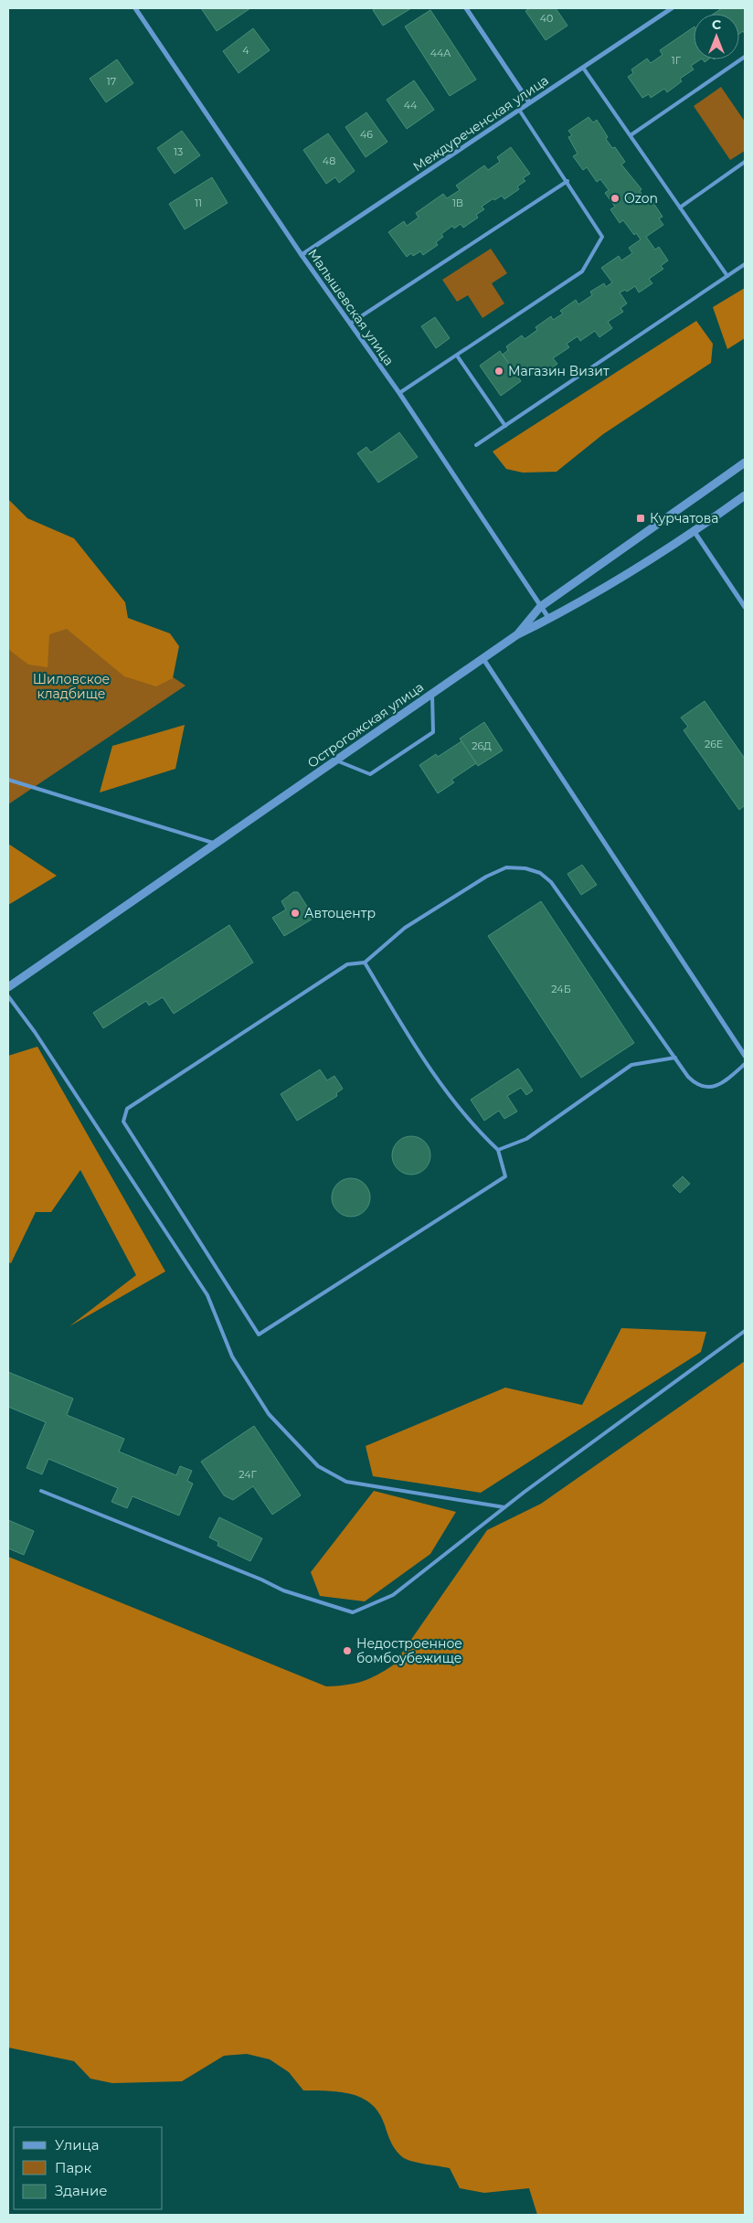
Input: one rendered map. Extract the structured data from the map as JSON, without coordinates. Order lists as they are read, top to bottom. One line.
{"streets":{"street":["Междуреченская улица","Малышевская улица","Острогожская улица"]},"crossings":[["Междуреченская улица","Малышевская улица"],["Малышевская улица","Острогожская улица"]],"parks":["Шиловское кладбище"],"places":{"other":["Ozon","Магазин Визит","Автоцентр","Недостроенное бомбоубежище"],"transit":["Курчатова"]},"house_numbers":["40","4","44А","1Г","17","44","46","13","48","11","1В","26Е","26Д","24Б","24Г"],"legend":["Улица","Парк","Здание"],"north":"top"}
